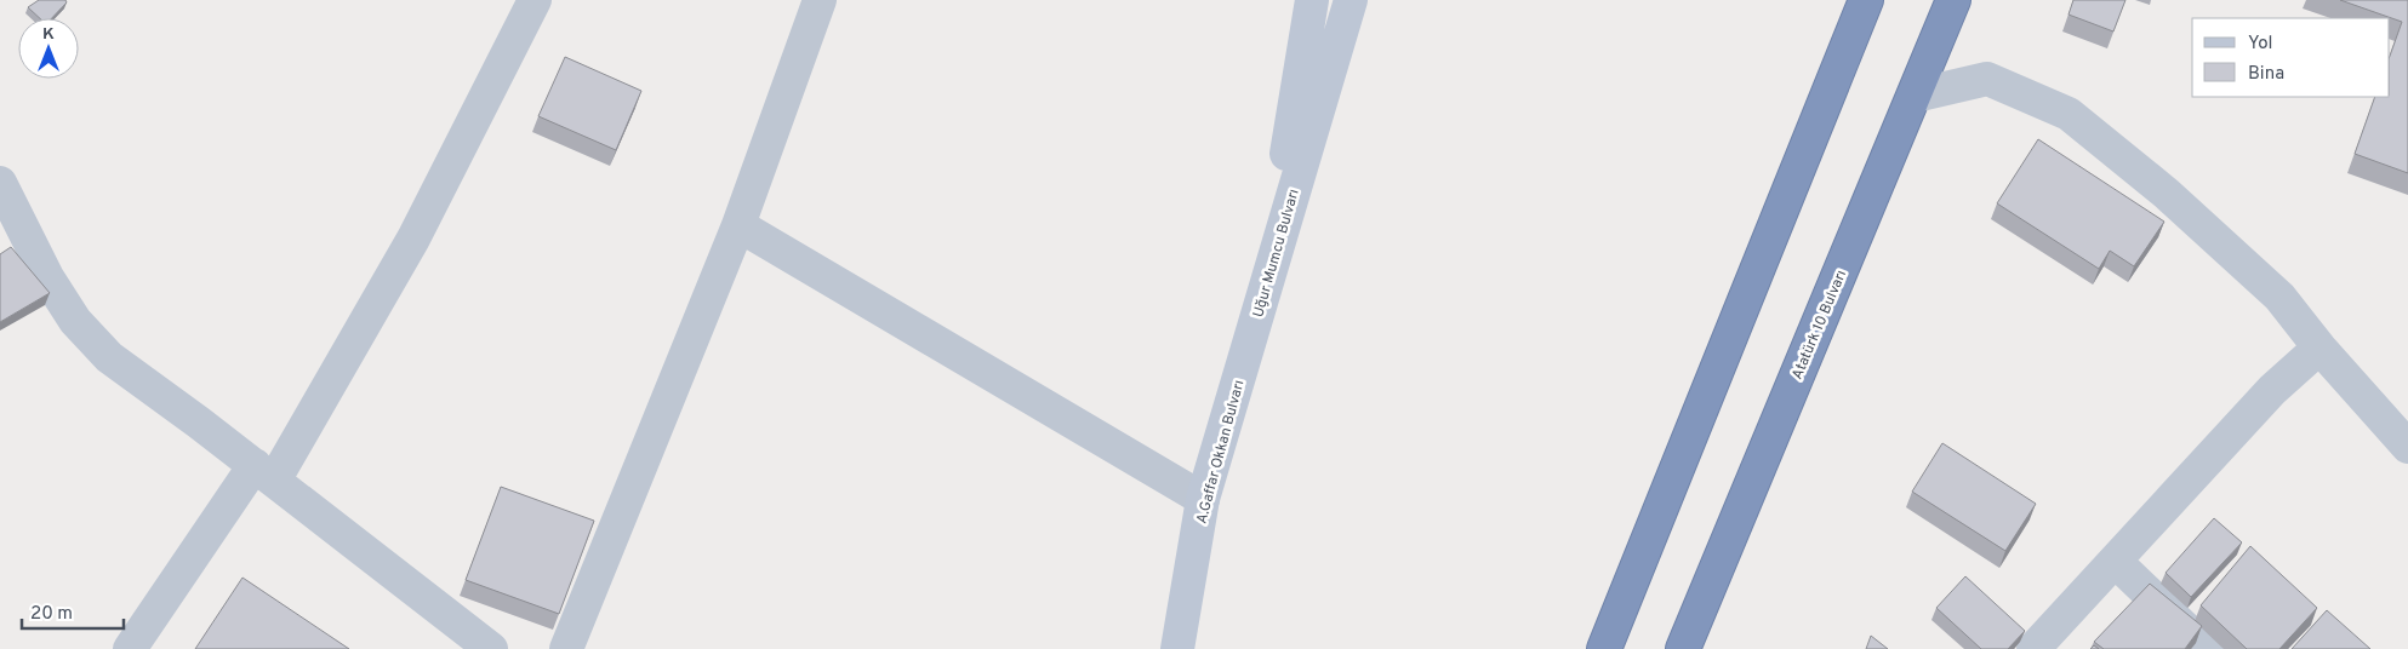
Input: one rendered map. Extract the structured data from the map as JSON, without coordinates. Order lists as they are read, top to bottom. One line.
{"streets":{"highway":["Atatürk 10 Bulvarı"],"street":["Uğur Mumcu Bulvarı","A.Gaffar Okkan Bulvarı"]},"crossings":[["Uğur Mumcu Bulvarı","A.Gaffar Okkan Bulvarı"]],"legend":["Yol","Bina"],"scale_bar":"20 m","north":"top"}
